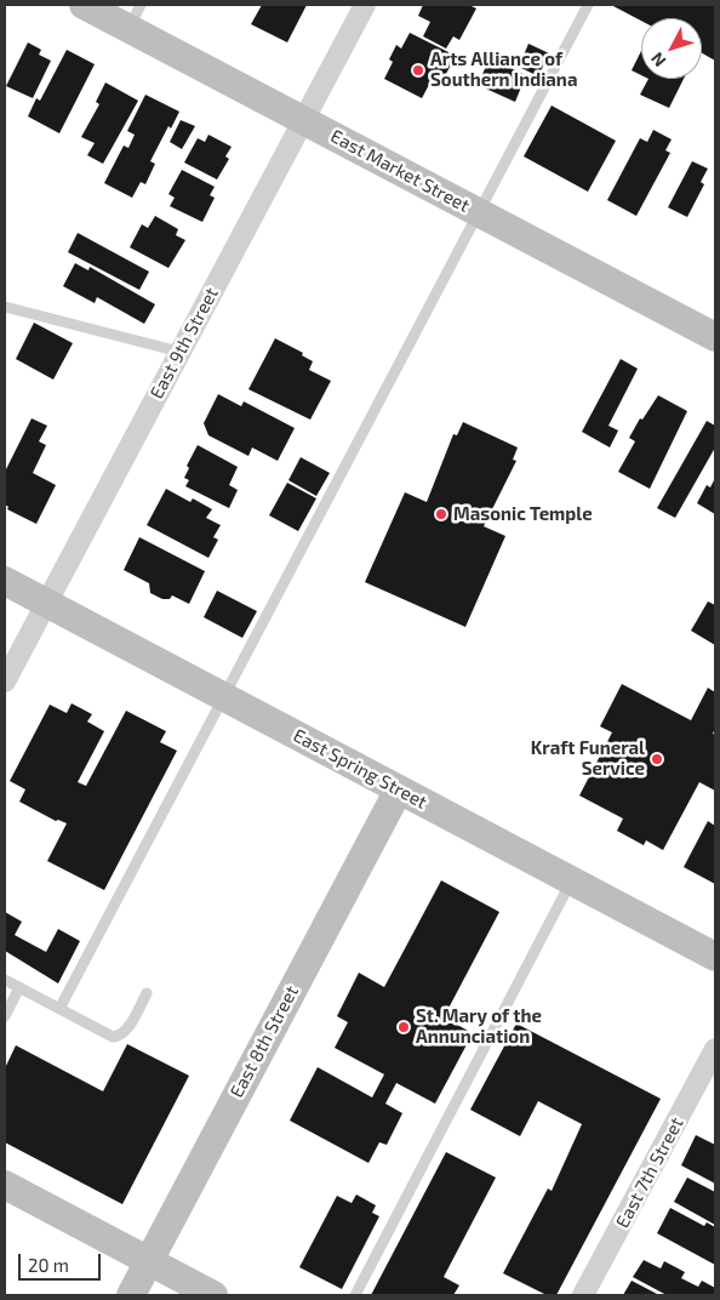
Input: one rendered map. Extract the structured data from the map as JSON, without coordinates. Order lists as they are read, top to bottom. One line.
{"streets":{"street":["East Market Street","East 9th Street","East Spring Street","East 8th Street","East 7th Street"]},"crossings":[["East Market Street","East 9th Street"],["East 9th Street","East Spring Street"],["East Spring Street","East 8th Street"]],"places":["Arts Alliance of Southern Indiana","Masonic Temple","Kraft Funeral Service","St. Mary of the Annunciation"],"scale_bar":"20 m","north":"bottom left"}
